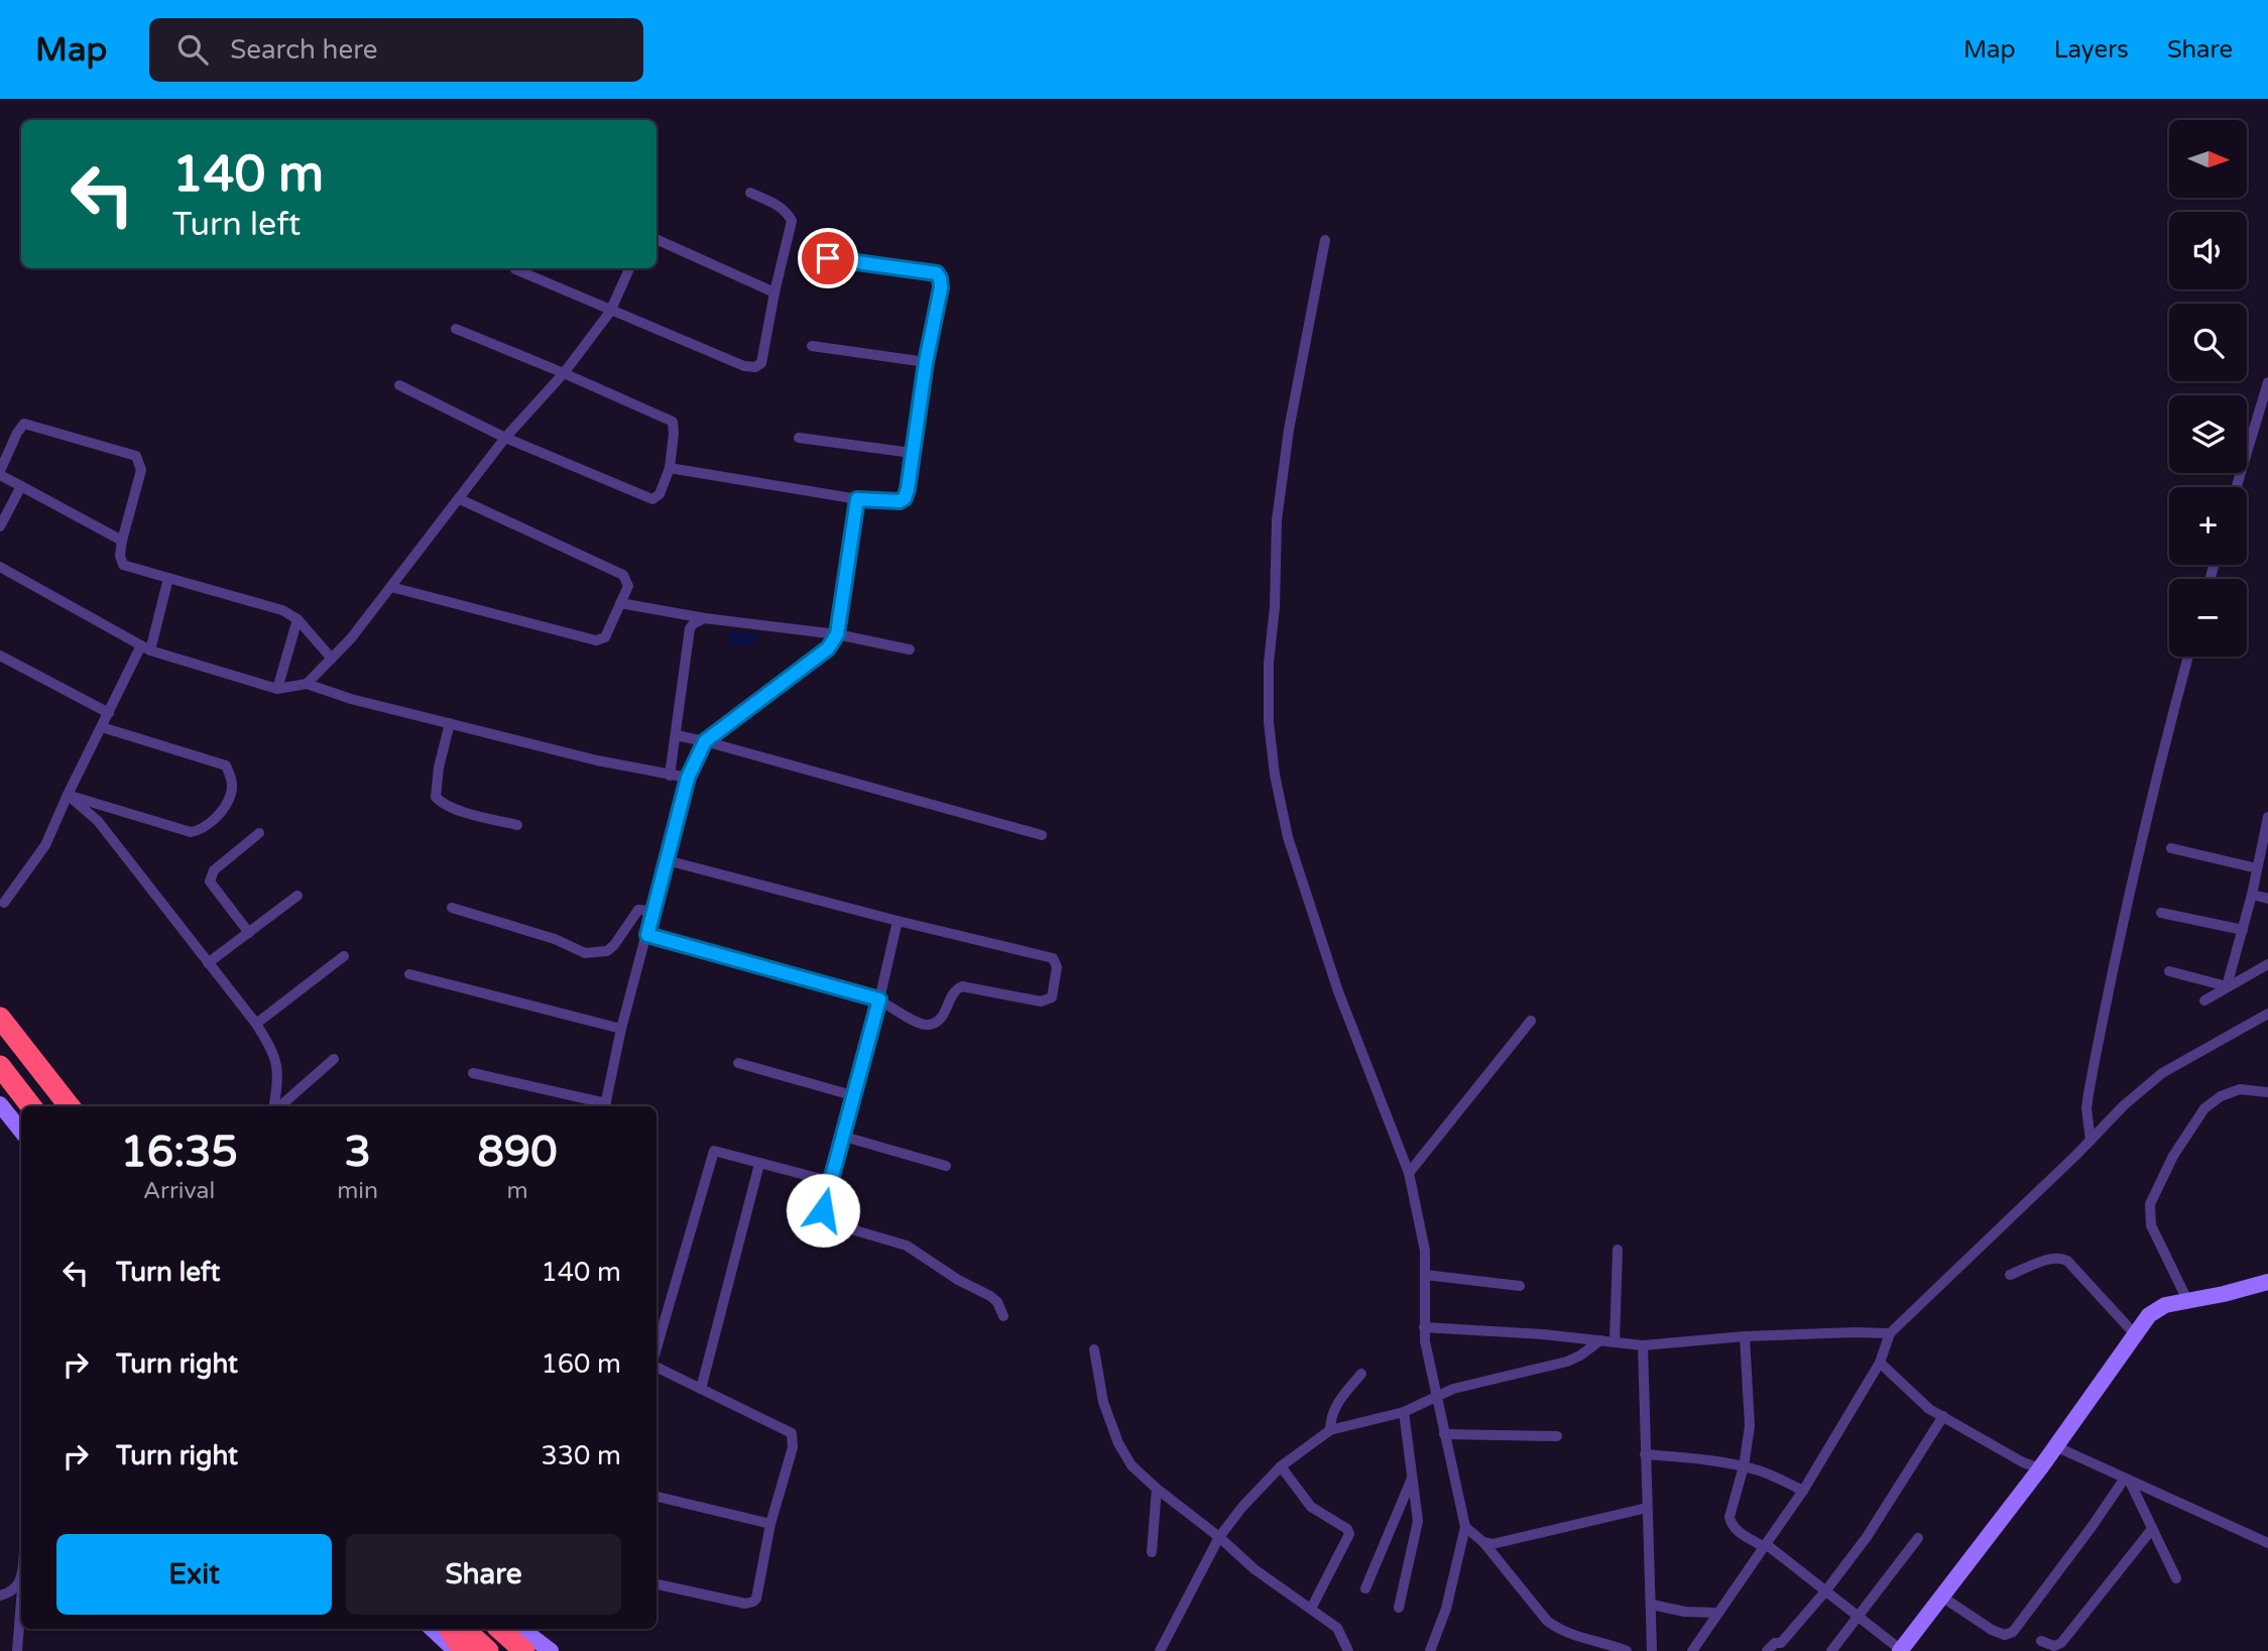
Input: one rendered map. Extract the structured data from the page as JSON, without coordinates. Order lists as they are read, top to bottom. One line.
{"north":"right","page":{"header":"Map","search":"Search here","nav":["Map","Layers","Share"],"map_buttons":["+","−"],"turn":["140 m","Turn left"],"eta":["16:35","Arrival","3","min","890","m"],"list":[{"name":"Turn left","value":"140 m"},{"name":"Turn right","value":"160 m"},{"name":"Turn right","value":"330 m"}],"buttons":["Exit","Share"]}}
